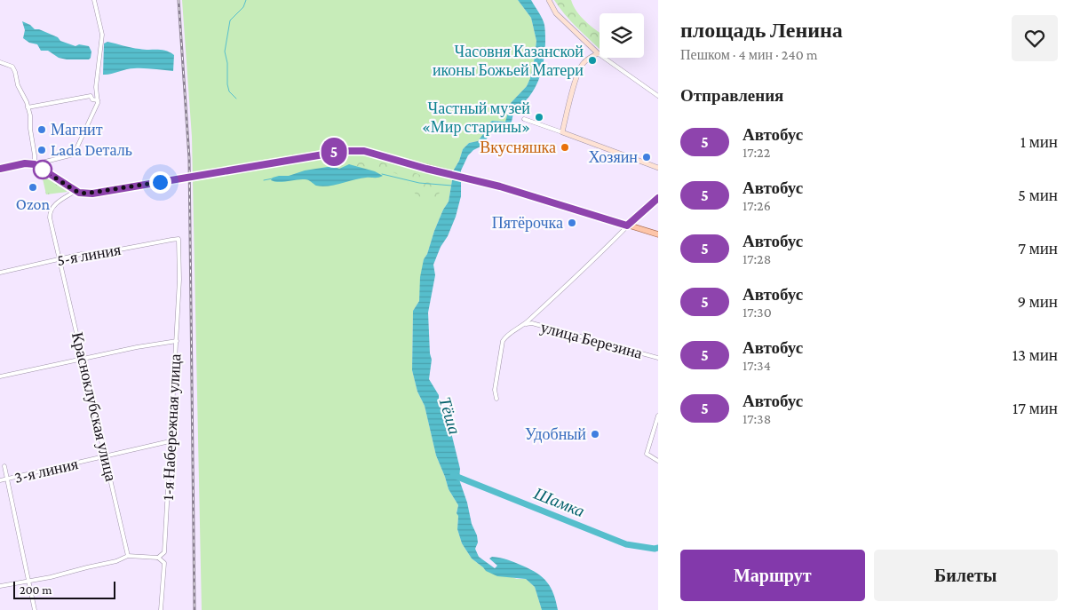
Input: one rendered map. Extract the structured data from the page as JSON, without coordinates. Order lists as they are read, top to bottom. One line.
{"streets":{"street":["5-я линия","улица Березина","Красноклубская улица","1-я Набережная улица","3-я линия"]},"crossings":[["5-я линия","Красноклубская улица"],["5-я линия","1-я Набережная улица"],["Красноклубская улица","3-я линия"],["1-я Набережная улица","3-я линия"]],"water":["Тёша","Шамка"],"places":["Часовня Казанской иконы Божьей Матери","Частный музей «Мир старины»","Магнит","Вкусняшка","Lada Dеталь","Хозяин","Ozon","Пятёрочка","Удобный"],"lines":["bus line 5"],"scale_bar":"200 m","page":{"on_map":"5","heading":[["площадь Ленина","Пешком · 4 мин · 240 m"],"Отправления"],"list":[{"mark":"5","name":"Автобус","note":"17:22","value":"1 мин"},{"mark":"5","name":"Автобус","note":"17:26","value":"5 мин"},{"mark":"5","name":"Автобус","note":"17:28","value":"7 мин"},{"mark":"5","name":"Автобус","note":"17:30","value":"9 мин"},{"mark":"5","name":"Автобус","note":"17:34","value":"13 мин"},{"mark":"5","name":"Автобус","note":"17:38","value":"17 мин"}],"buttons":["Маршрут","Билеты"],"scale":"200 m"}}
